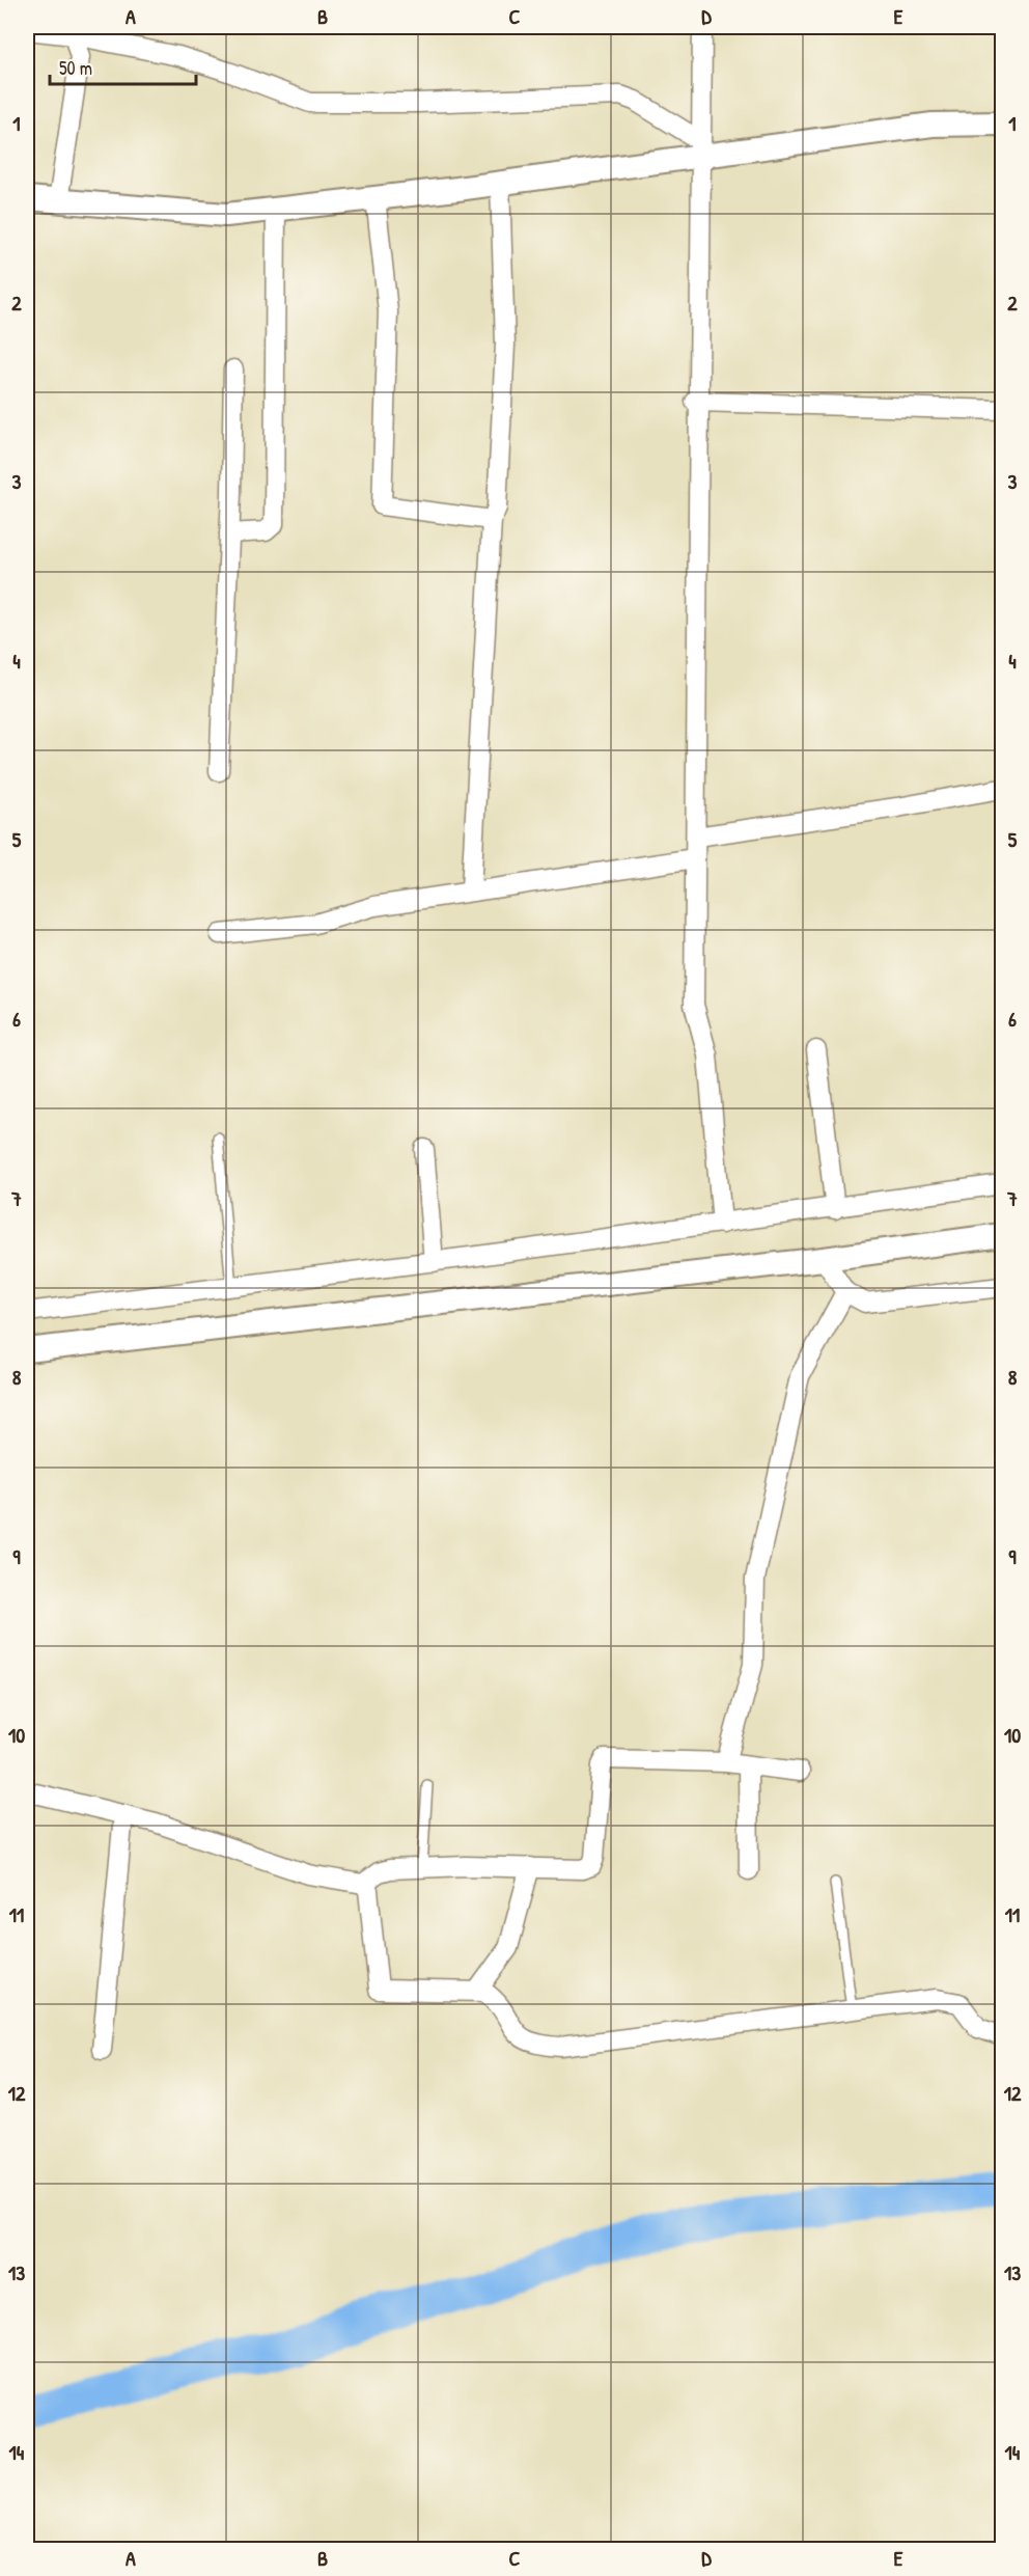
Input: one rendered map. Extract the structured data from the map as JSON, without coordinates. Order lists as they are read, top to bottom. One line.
{"scale_bar":"50 m","grid":{"columns":["A","B","C","D","E"],"rows":["1","2","3","4","5","6","7","8","9","10","11","12","13","14"]}}
